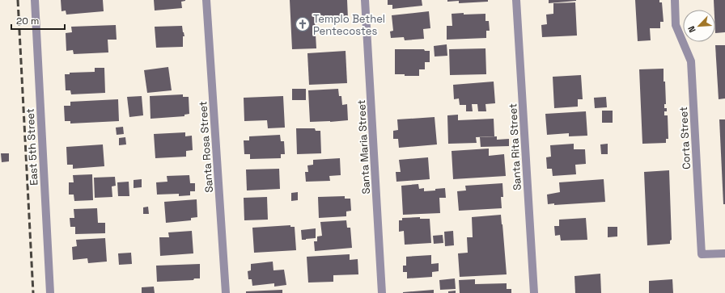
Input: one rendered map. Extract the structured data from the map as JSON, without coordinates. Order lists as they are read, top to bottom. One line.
{"streets":{"street":["Corta Street","East 5th Street","Santa Rosa Street","Santa Maria Street","Santa Rita Street"]},"places":{"church":["Templo Bethel Pentecostes"]},"scale_bar":"20 m","north":"bottom left"}
